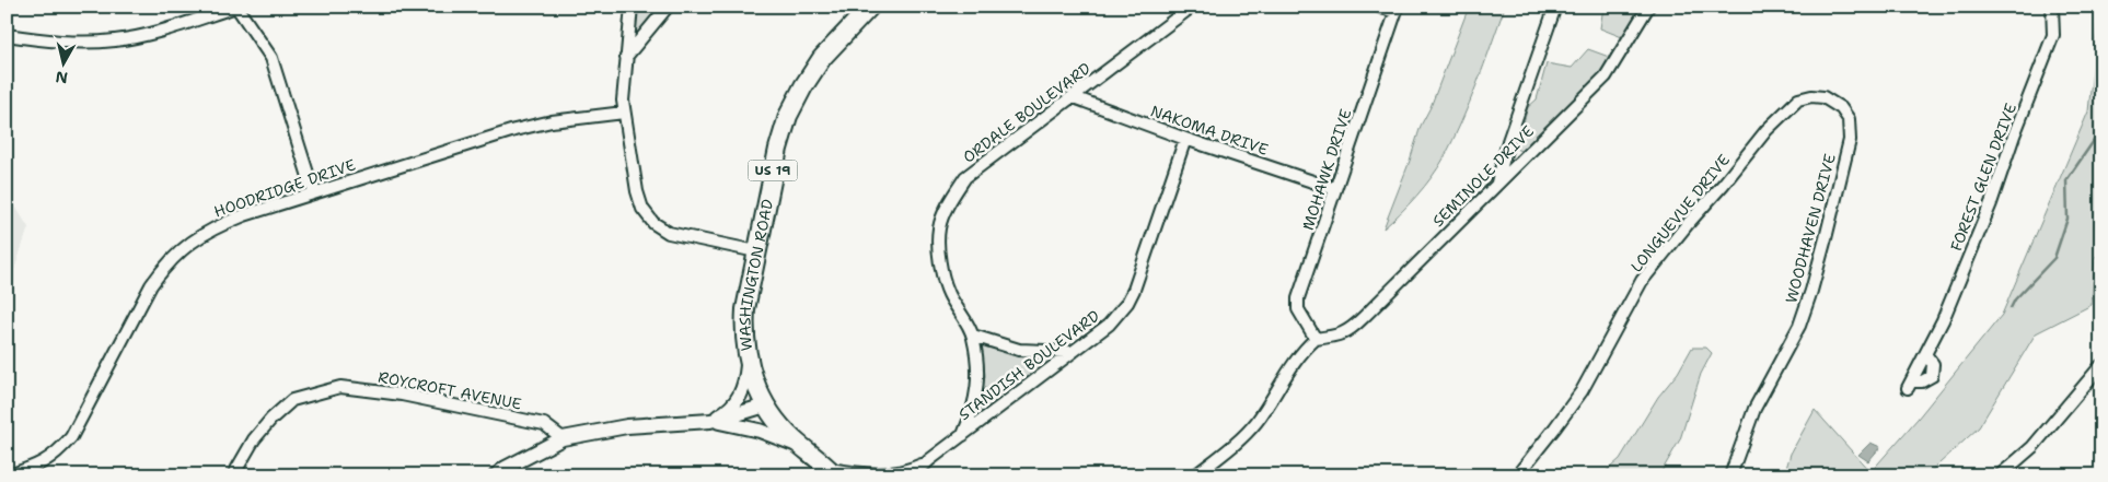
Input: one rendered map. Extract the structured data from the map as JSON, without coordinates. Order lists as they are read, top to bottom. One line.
{"streets":{"main road":["US 19","WASHINGTON ROAD"],"street":["ORDALE BOULEVARD","NAKOMA DRIVE","MOHAWK DRIVE","SEMINOLE DRIVE","FOREST GLEN DRIVE","HOODRIDGE DRIVE","LONGUEVUE DRIVE","WOODHAVEN DRIVE","STANDISH BOULEVARD","ROYCROFT AVENUE"]},"crossings":[["ORDALE BOULEVARD","NAKOMA DRIVE"],["ORDALE BOULEVARD","STANDISH BOULEVARD"],["NAKOMA DRIVE","MOHAWK DRIVE"],["NAKOMA DRIVE","STANDISH BOULEVARD"],["MOHAWK DRIVE","SEMINOLE DRIVE"],["LONGUEVUE DRIVE","WOODHAVEN DRIVE"]],"north":"bottom"}
